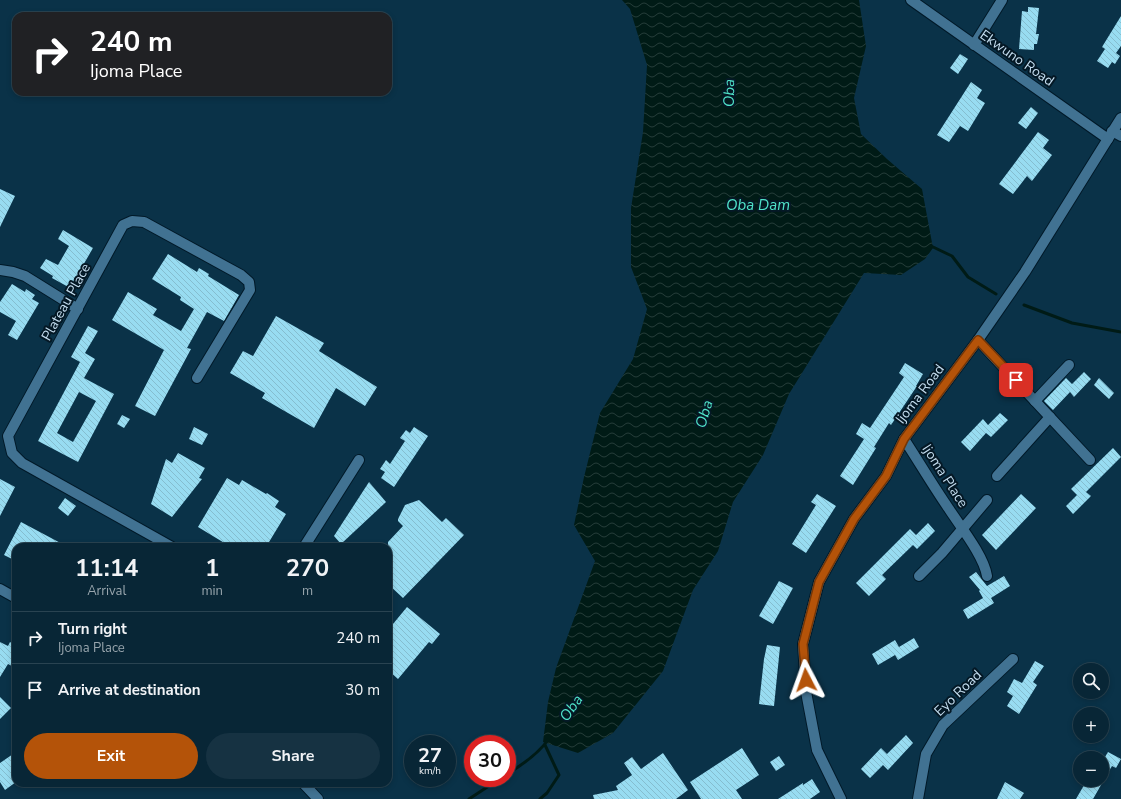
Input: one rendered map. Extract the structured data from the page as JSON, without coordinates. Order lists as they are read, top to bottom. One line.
{"streets":{"street":["Ekwuno Road","Plateau Place","Ijoma Road","Ijoma Place","Eyo Road"]},"crossings":[["Ekwuno Road","Ijoma Road"],["Ijoma Road","Ijoma Place"]],"water":["Oba","Oba Dam"],"page":{"turn":["240 m","Ijoma Place"],"eta":["11:14","Arrival","1","min","270","m"],"list":[{"name":"Turn right","note":"Ijoma Place","value":"240 m"},{"name":"Arrive at destination","value":"30 m"}],"map_buttons":["+","−"],"buttons":["Exit","Share"],"speed":"27 km/h","limit":"30"}}
